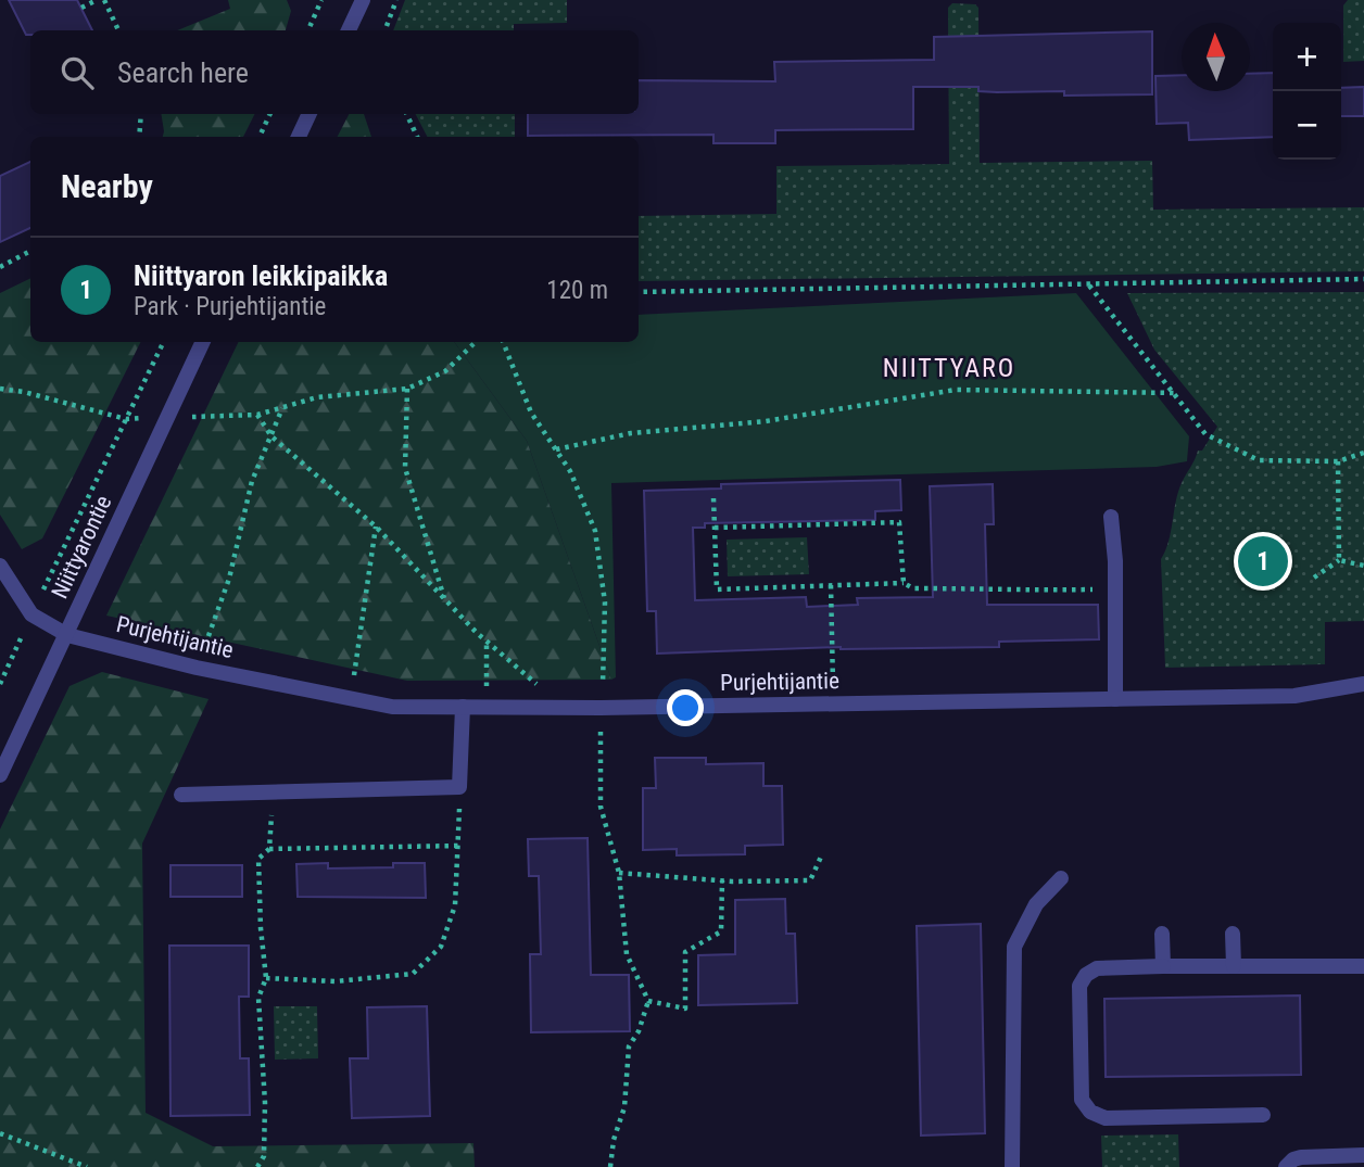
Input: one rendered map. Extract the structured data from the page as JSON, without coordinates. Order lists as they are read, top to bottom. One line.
{"streets":{"street":["Niittyarontie","Purjehtijantie"]},"crossings":[["Niittyarontie","Purjehtijantie"]],"districts":["NIITTYARO"],"north":"top","page":{"map_buttons":["+","−"],"search":"Search here","heading":"Nearby","list":[{"mark":"1","name":"Niittyaron leikkipaikka","note":"Park · Purjehtijantie","value":"120 m"}],"pins":"1"}}
